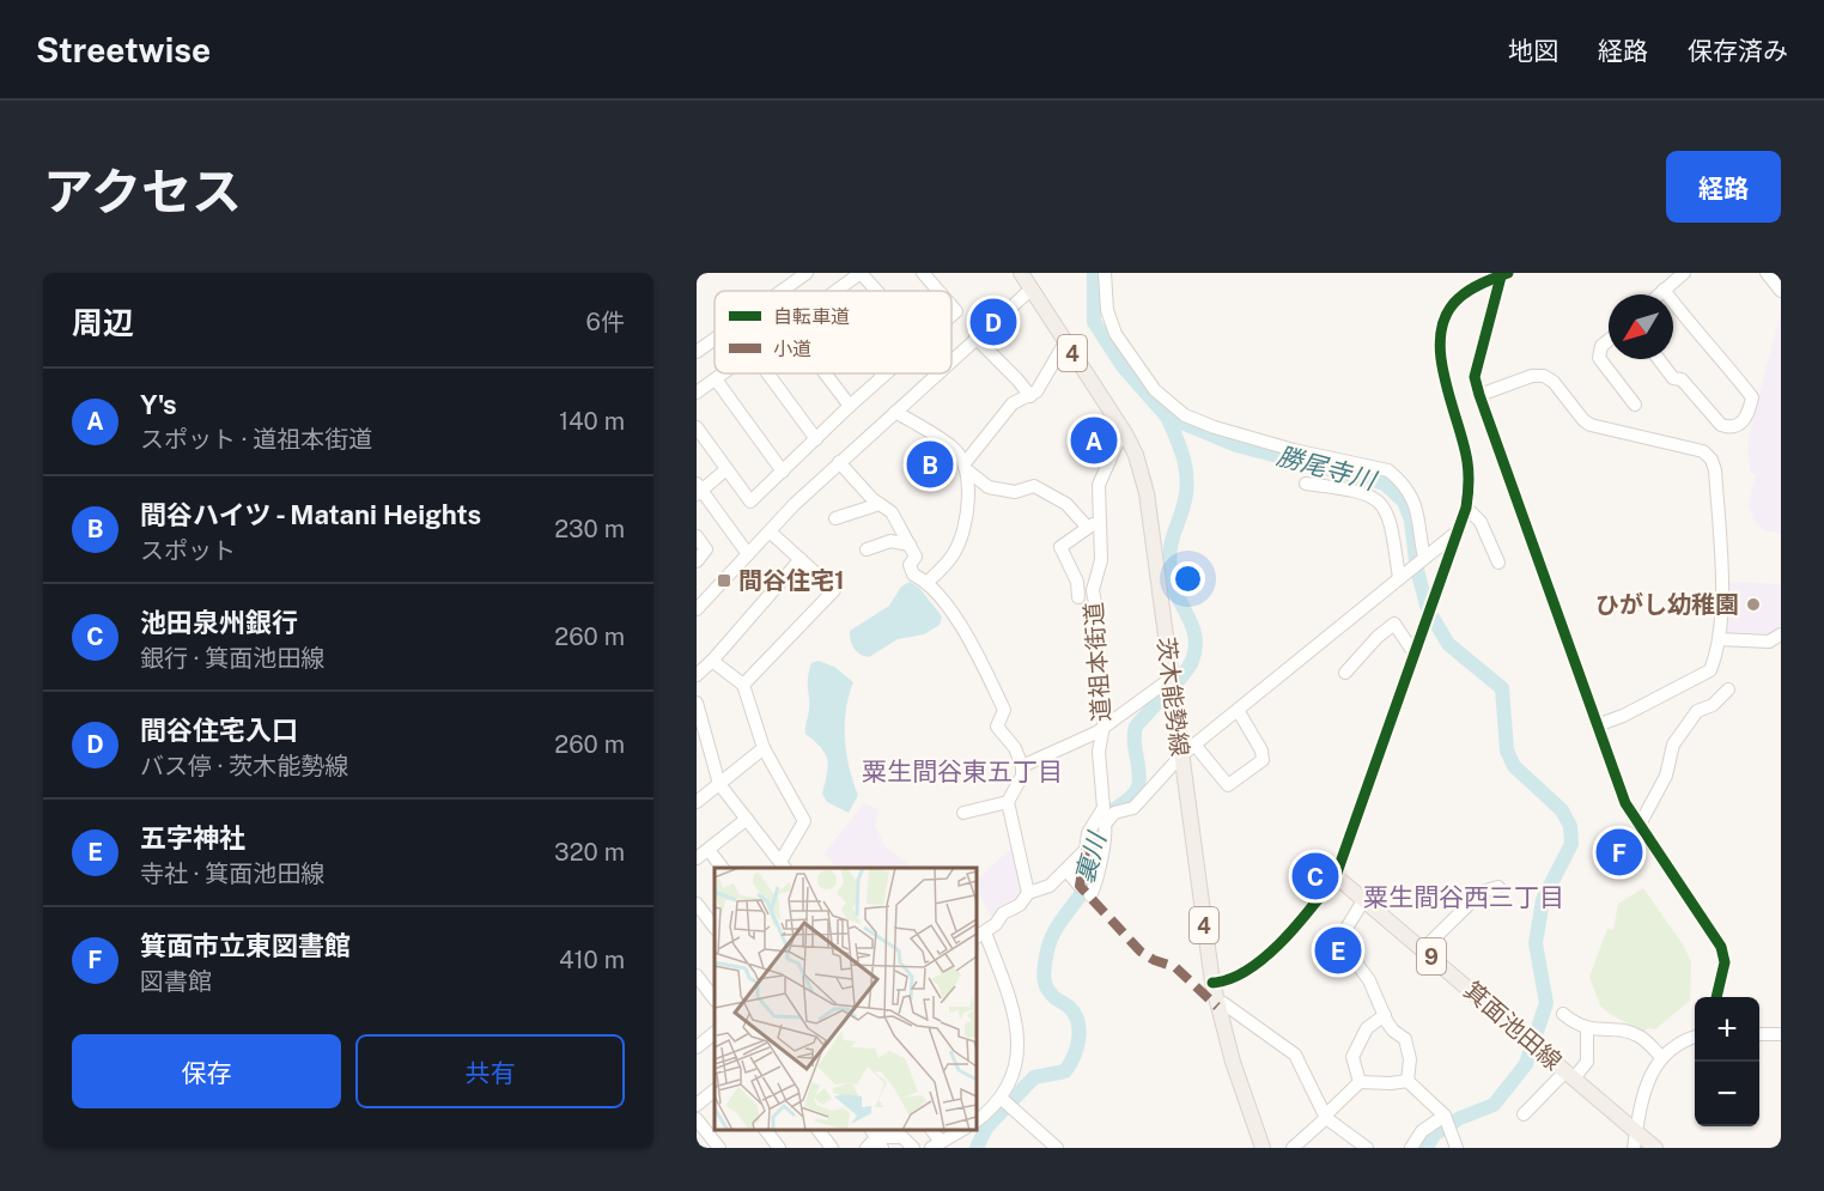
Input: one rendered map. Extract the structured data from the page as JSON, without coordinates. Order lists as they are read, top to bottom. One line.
{"streets":{"main road":["4","茨木能勢線","9","箕面池田線"],"street":["道祖本街道"]},"crossings":[["道祖本街道","茨木能勢線"]],"districts":["粟生間谷東五丁目","粟生間谷西三丁目"],"water":["勝尾寺川","裏川"],"places":{"transit":["間谷住宅1"],"other":["ひがし幼稚園"]},"legend":["自転車道","小道"],"north":"bottom left","page":{"header":"Streetwise","nav":["地図","経路","保存済み"],"title":"アクセス","buttons":["経路",["保存","共有"]],"heading":["周辺","6件"],"pins":["D","A","B","F","C","E"],"list":[{"mark":"A","name":"Y's","note":"スポット · 道祖本街道","value":"140 m"},{"mark":"B","name":"間谷ハイツ - Matani Heights","note":"スポット","value":"230 m"},{"mark":"C","name":"池田泉州銀行","note":"銀行 · 箕面池田線","value":"260 m"},{"mark":"D","name":"間谷住宅入口","note":"バス停 · 茨木能勢線","value":"260 m"},{"mark":"E","name":"五字神社","note":"寺社 · 箕面池田線","value":"320 m"},{"mark":"F","name":"箕面市立東図書館","note":"図書館","value":"410 m"}],"map_buttons":["+","−"]}}
